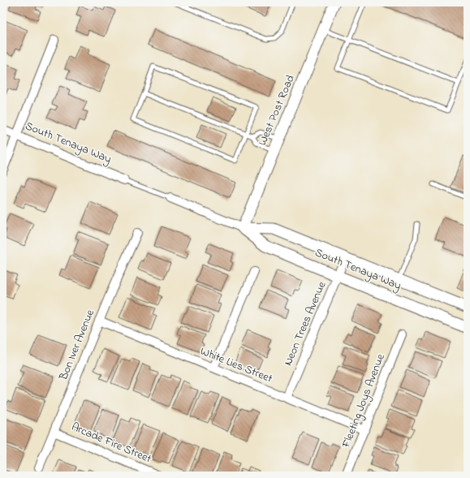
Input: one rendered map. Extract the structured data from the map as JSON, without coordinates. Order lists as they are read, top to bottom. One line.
{"streets":{"street":["West Post Road","South Tenaya Way","Neon Trees Avenue","Bon Iver Avenue","White Lies Street","Fleeting Joys Avenue","Arcade Fire Street"]},"crossings":[["West Post Road","South Tenaya Way"],["South Tenaya Way","Neon Trees Avenue"],["Neon Trees Avenue","White Lies Street"],["Bon Iver Avenue","White Lies Street"],["Bon Iver Avenue","Arcade Fire Street"],["White Lies Street","Fleeting Joys Avenue"]]}
